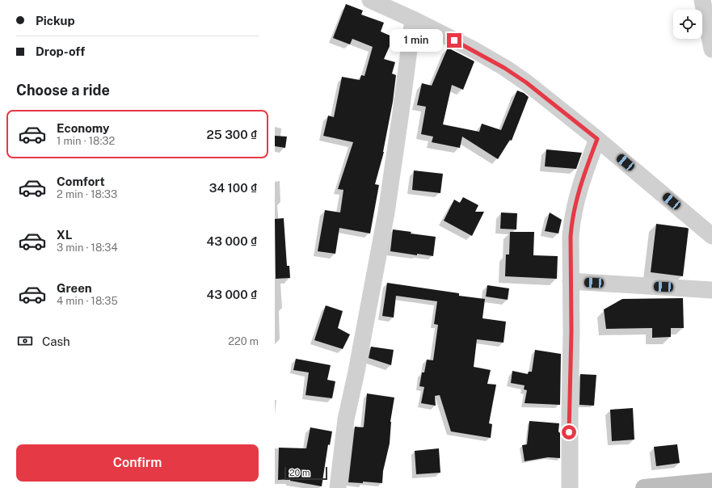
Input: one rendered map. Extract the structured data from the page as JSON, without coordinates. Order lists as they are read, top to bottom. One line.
{"scale_bar":"20 m","page":{"banner":["Pickup","Drop-off"],"bubble":"1 min","heading":"Choose a ride","list":[{"name":"Economy","note":"1 min · 18:32","value":"25 300 ₫"},{"name":"Comfort","note":"2 min · 18:33","value":"34 100 ₫"},{"name":"XL","note":"3 min · 18:34","value":"43 000 ₫"},{"name":"Green","note":"4 min · 18:35","value":"43 000 ₫"}],"pay":["Cash","220 m"],"buttons":"Confirm","scale":"20 m"}}
